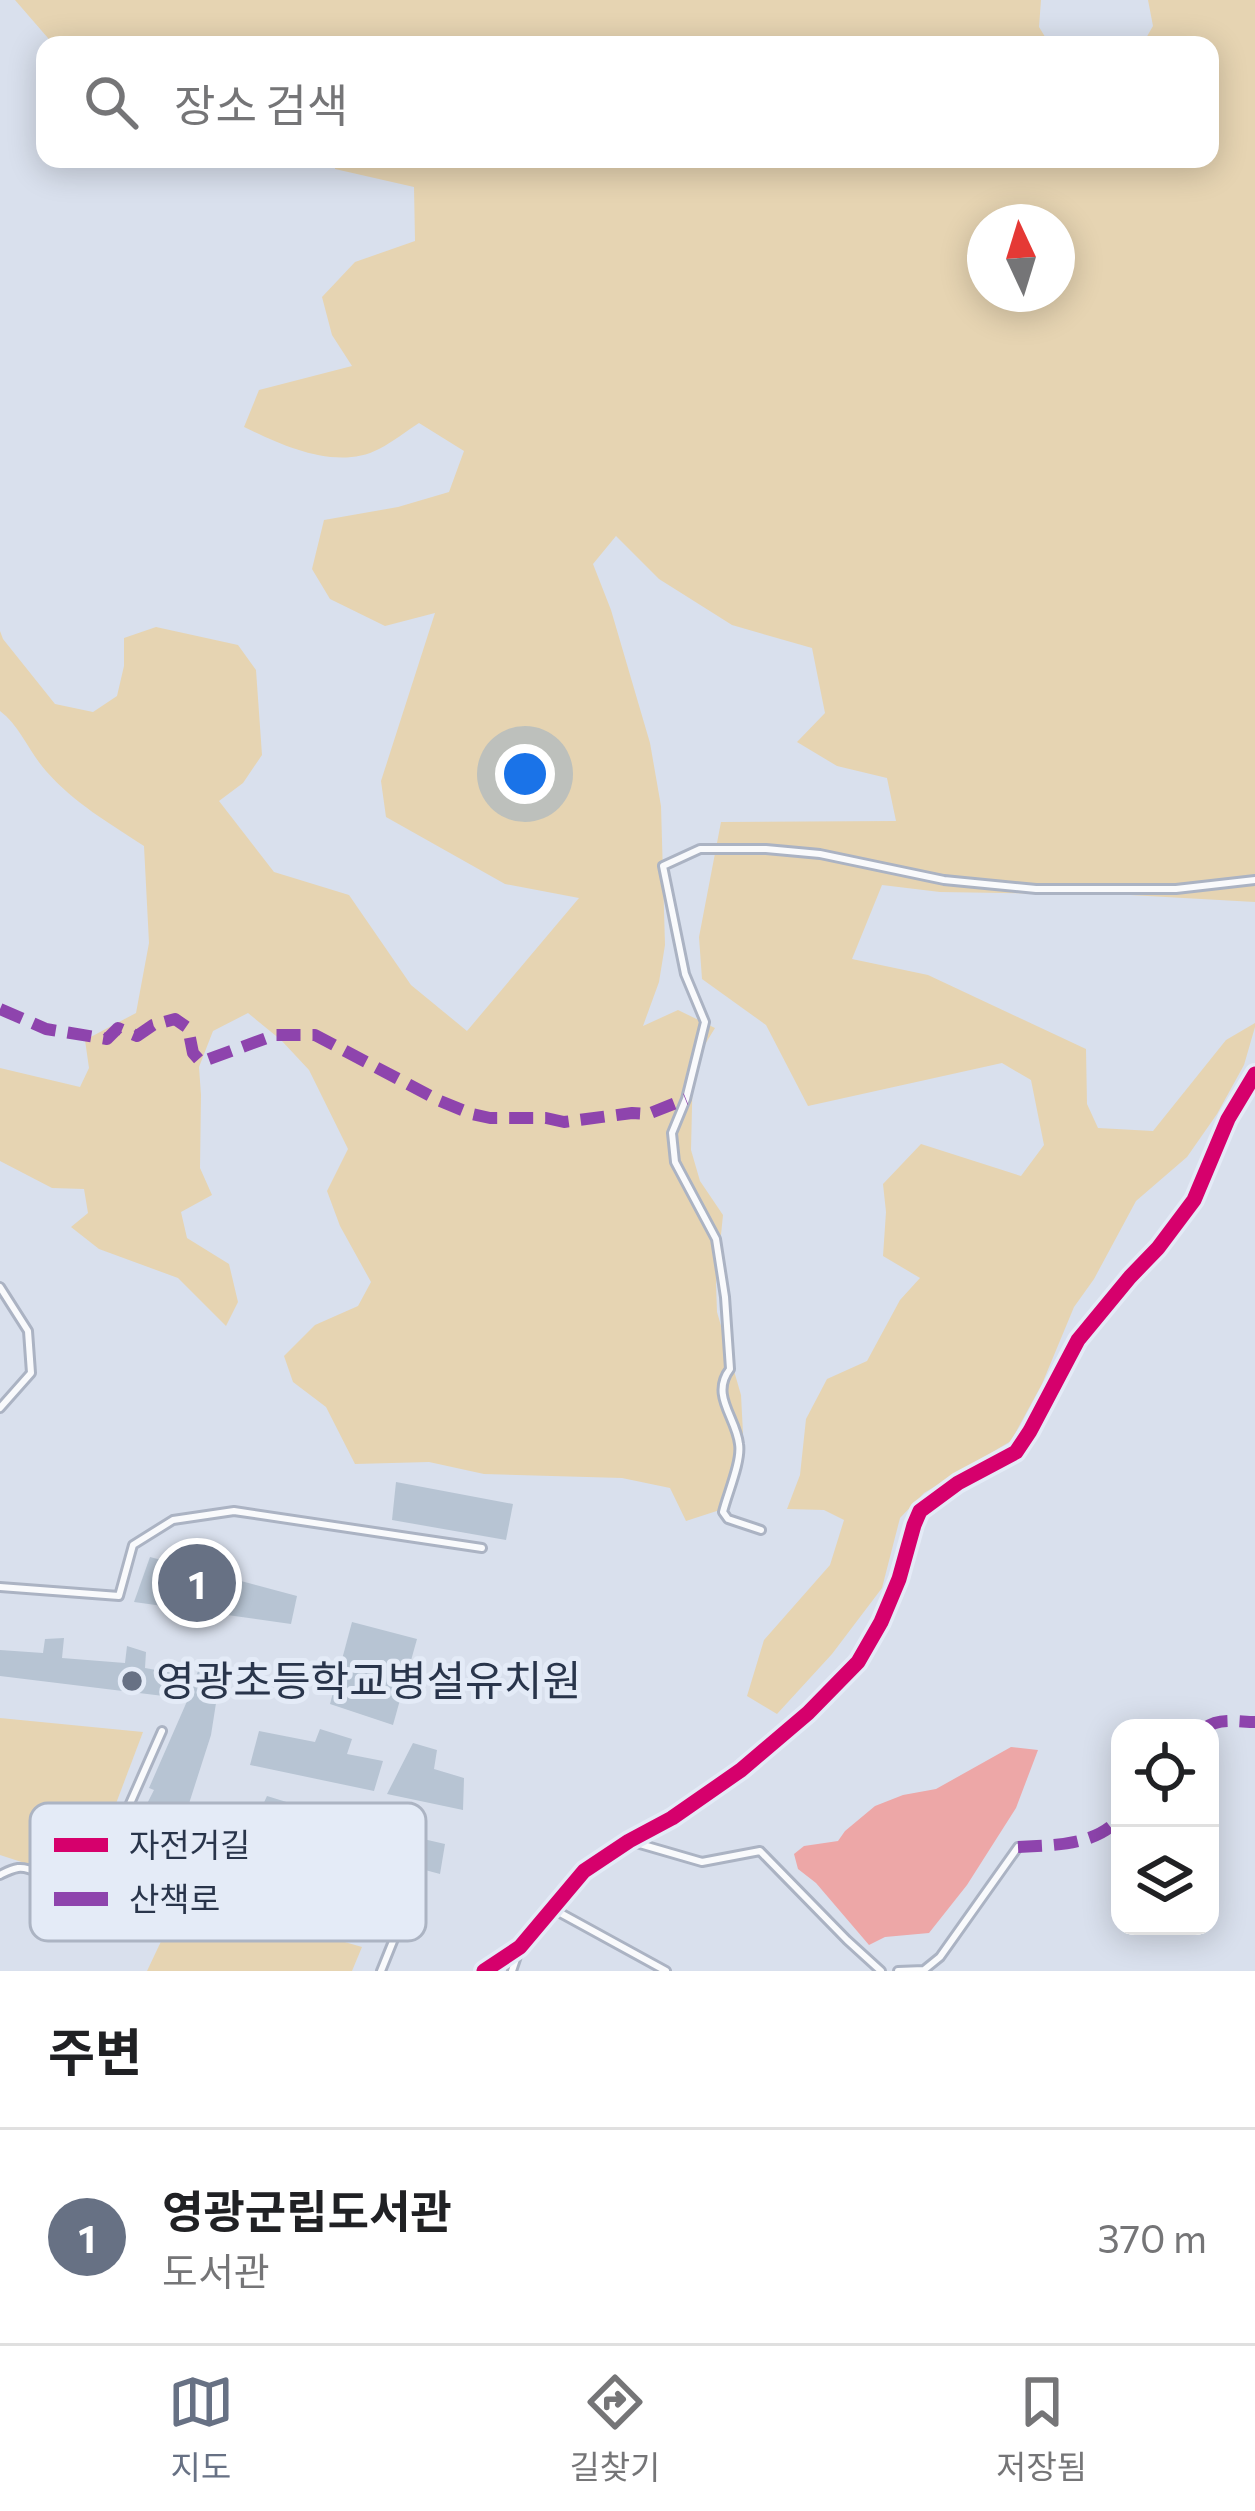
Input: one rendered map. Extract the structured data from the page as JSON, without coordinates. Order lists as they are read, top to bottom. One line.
{"places":["영광초등학교병설유치원"],"legend":["자전거길","산책로"],"north":"top","page":{"search":"장소 검색","pins":"1","heading":"주변","list":[{"mark":"1","name":"영광군립도서관","note":"도서관","value":"370 m"}],"nav":["지도","길찾기","저장됨"]}}
